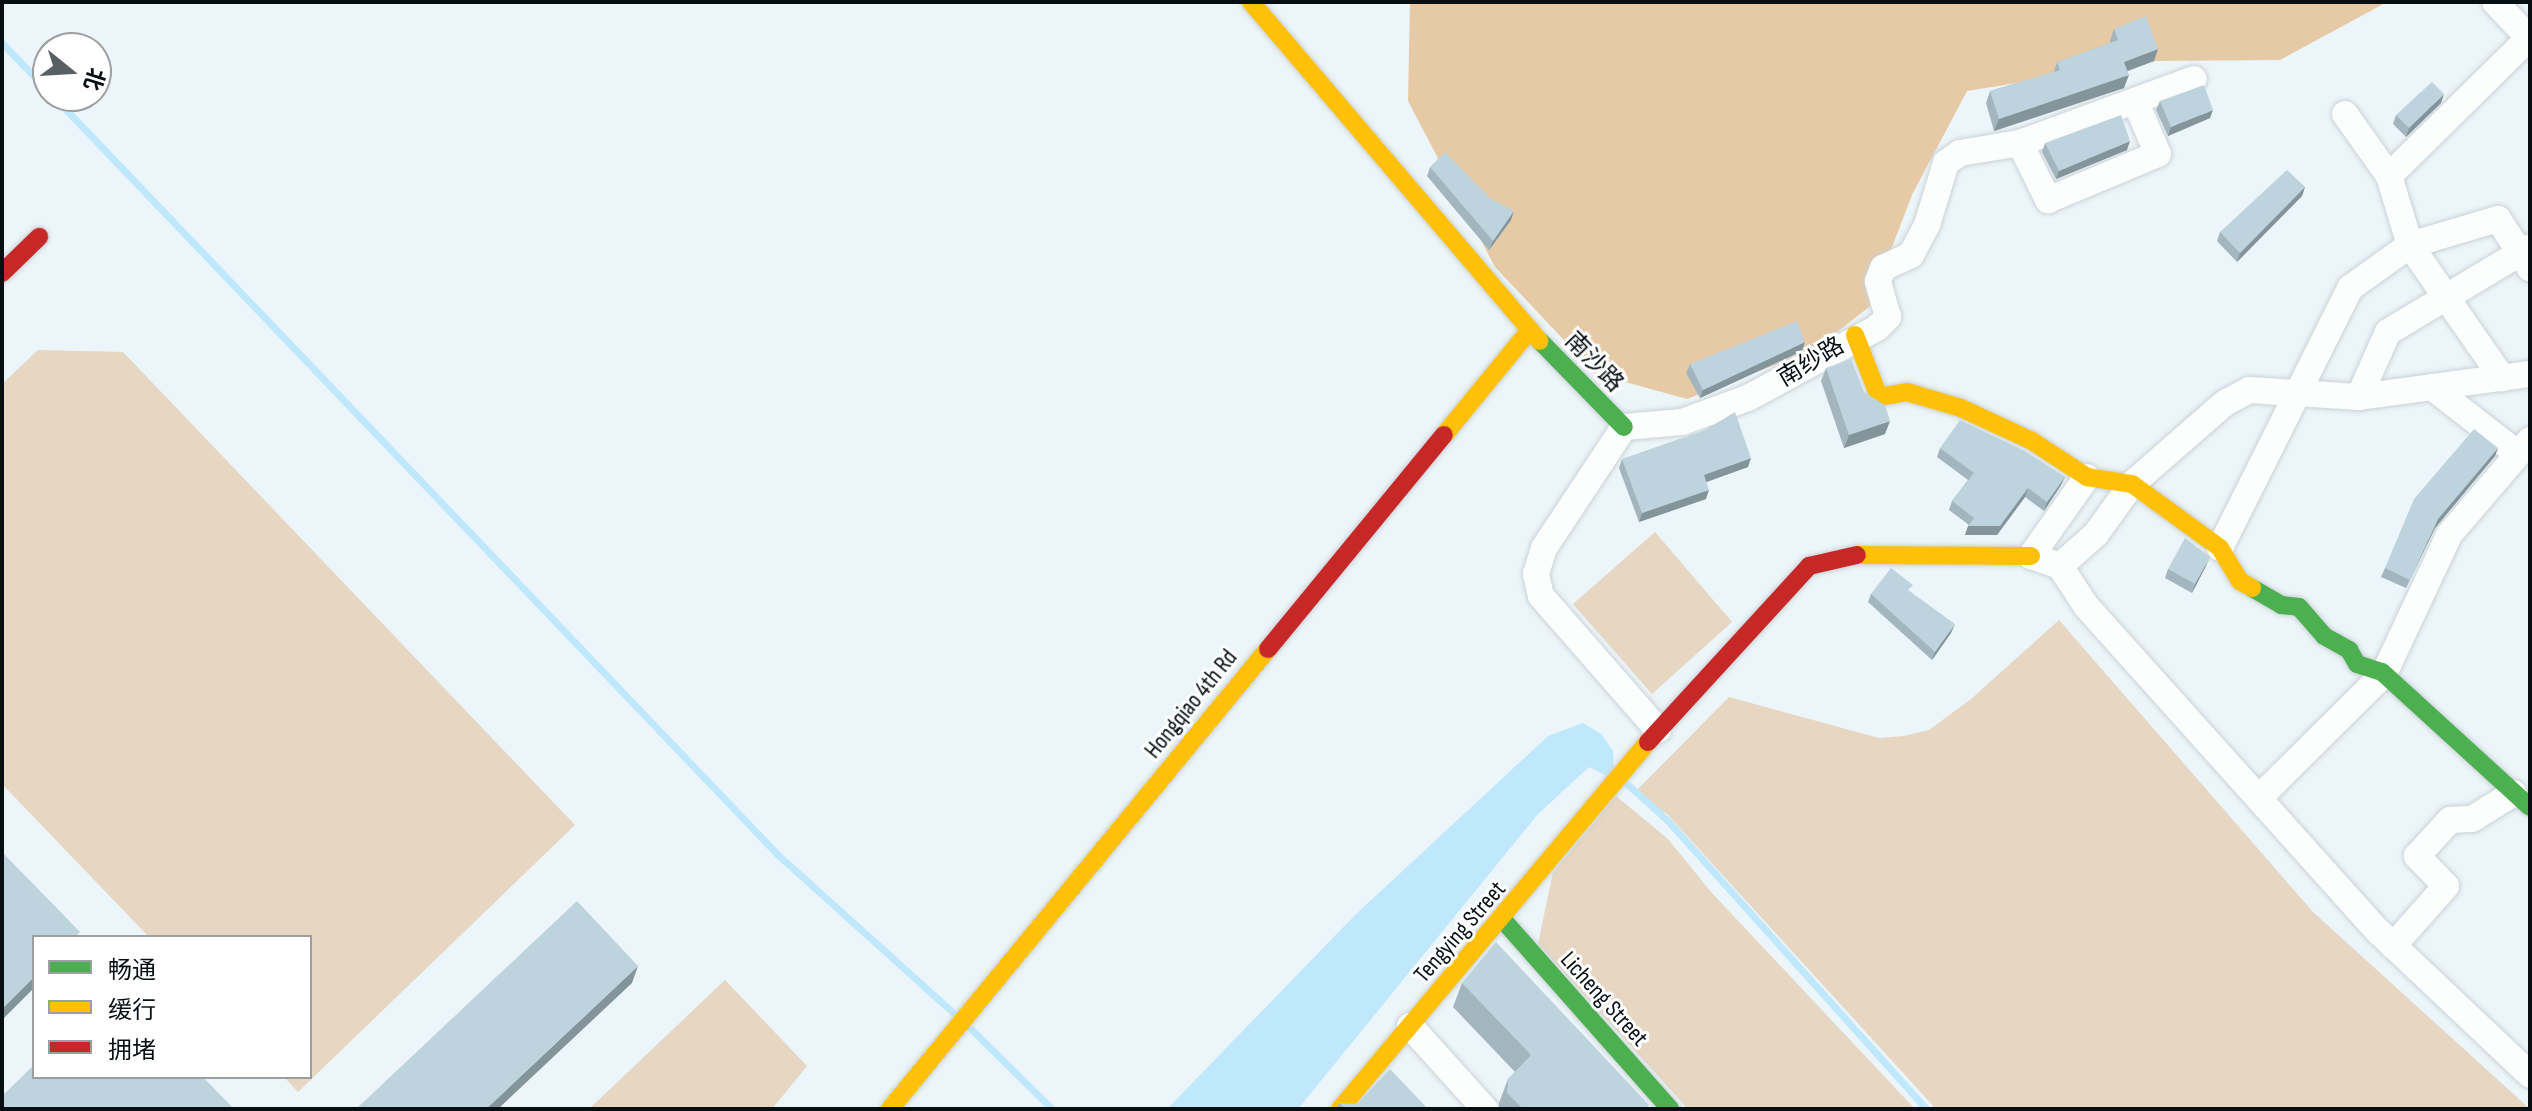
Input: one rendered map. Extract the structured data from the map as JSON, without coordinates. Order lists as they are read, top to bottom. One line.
{"streets":{"street":["南沙路","南纱路","Hongqiao 4th Rd","Tengying Street","Licheng Street"]},"crossings":[["南沙路","南纱路"],["南沙路","Hongqiao 4th Rd"],["Tengying Street","Licheng Street"]],"legend":["畅通","缓行","拥堵"],"north":"right"}
